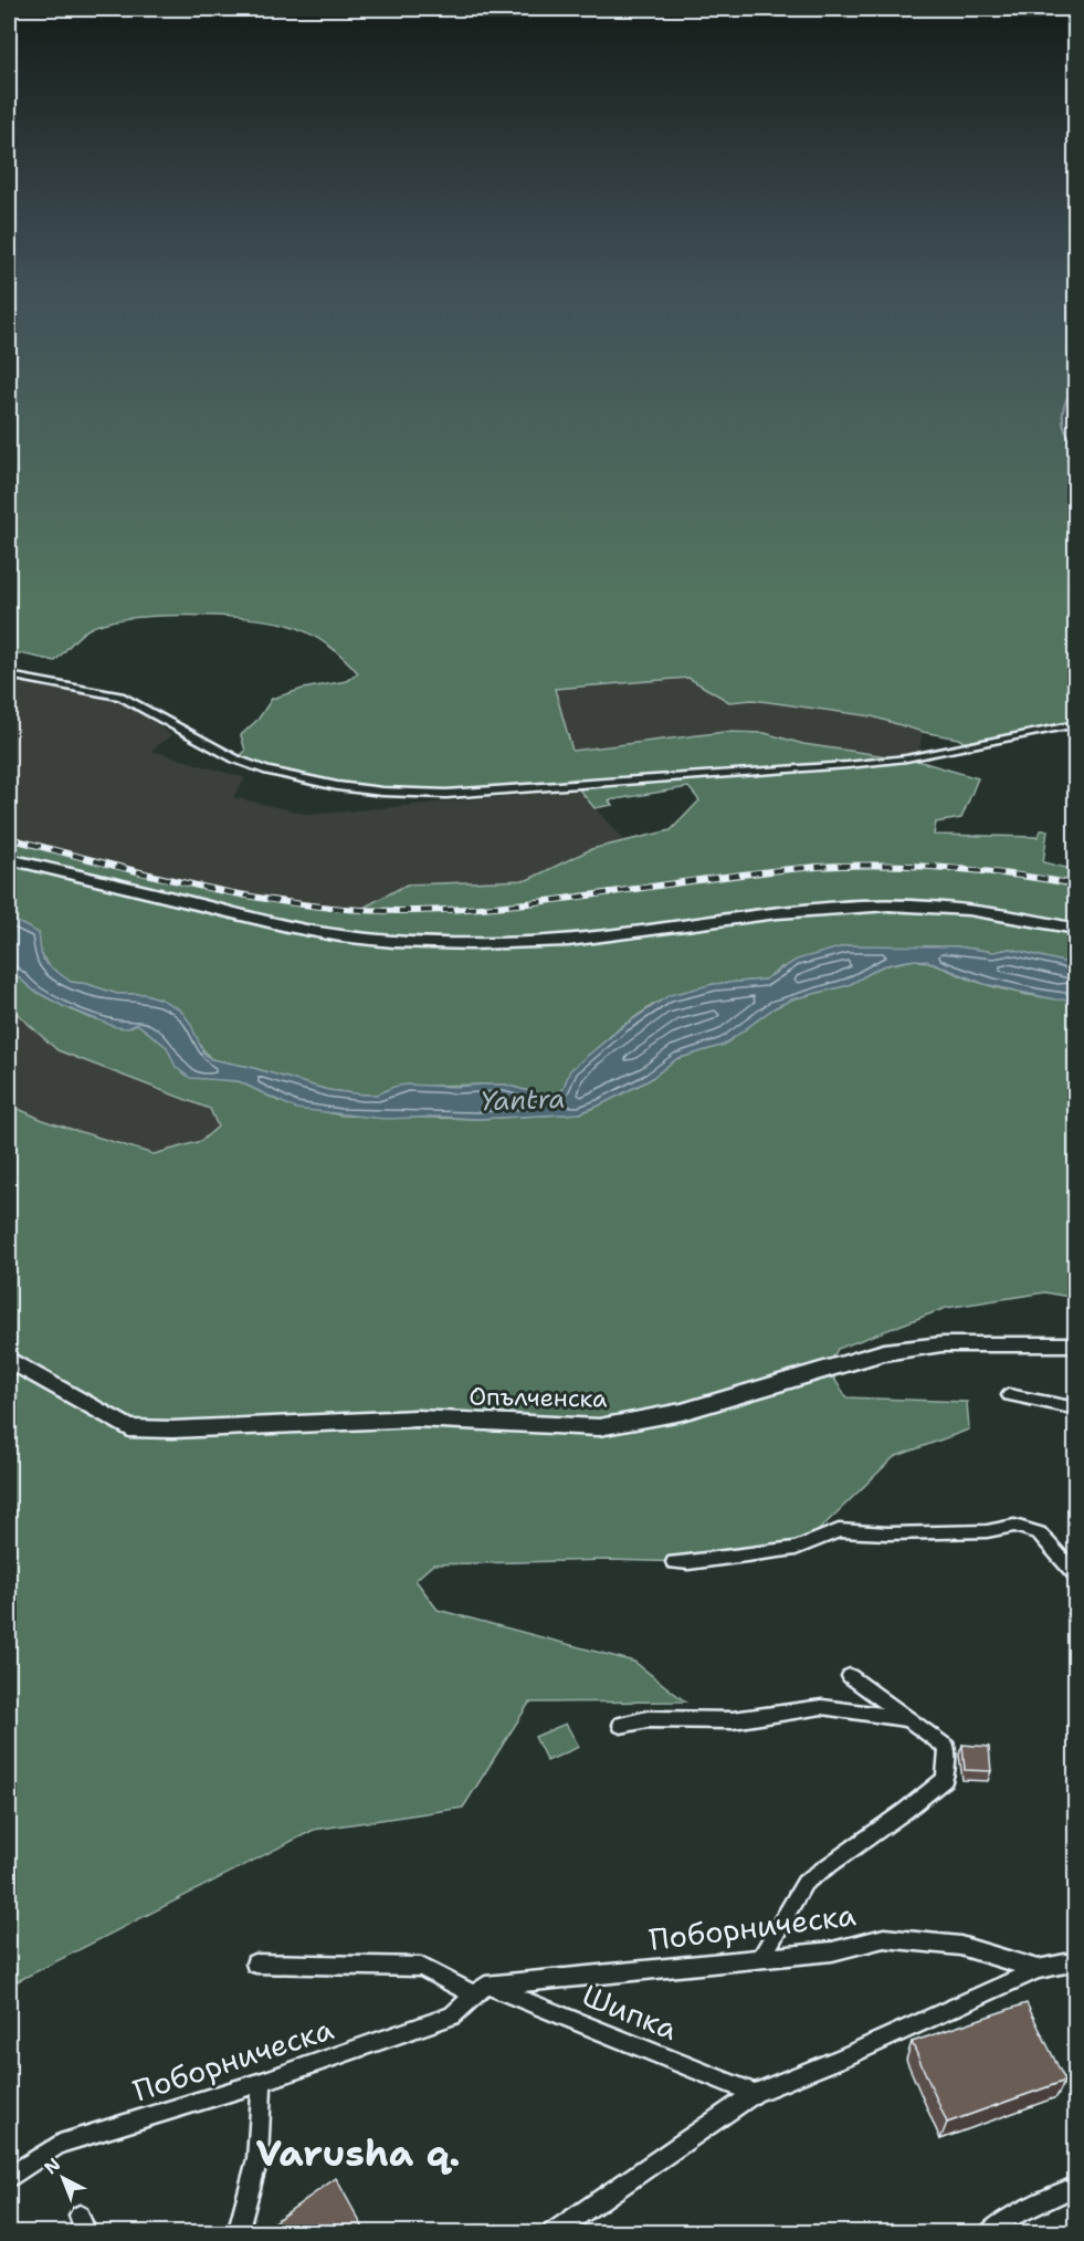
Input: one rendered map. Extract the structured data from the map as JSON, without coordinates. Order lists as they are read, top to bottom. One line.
{"streets":{"street":["Опълченска","Поборническа","Шипка"]},"crossings":[["Поборническа","Шипка"]],"districts":["Varusha q."],"water":["Yantra"],"north":"top left"}
